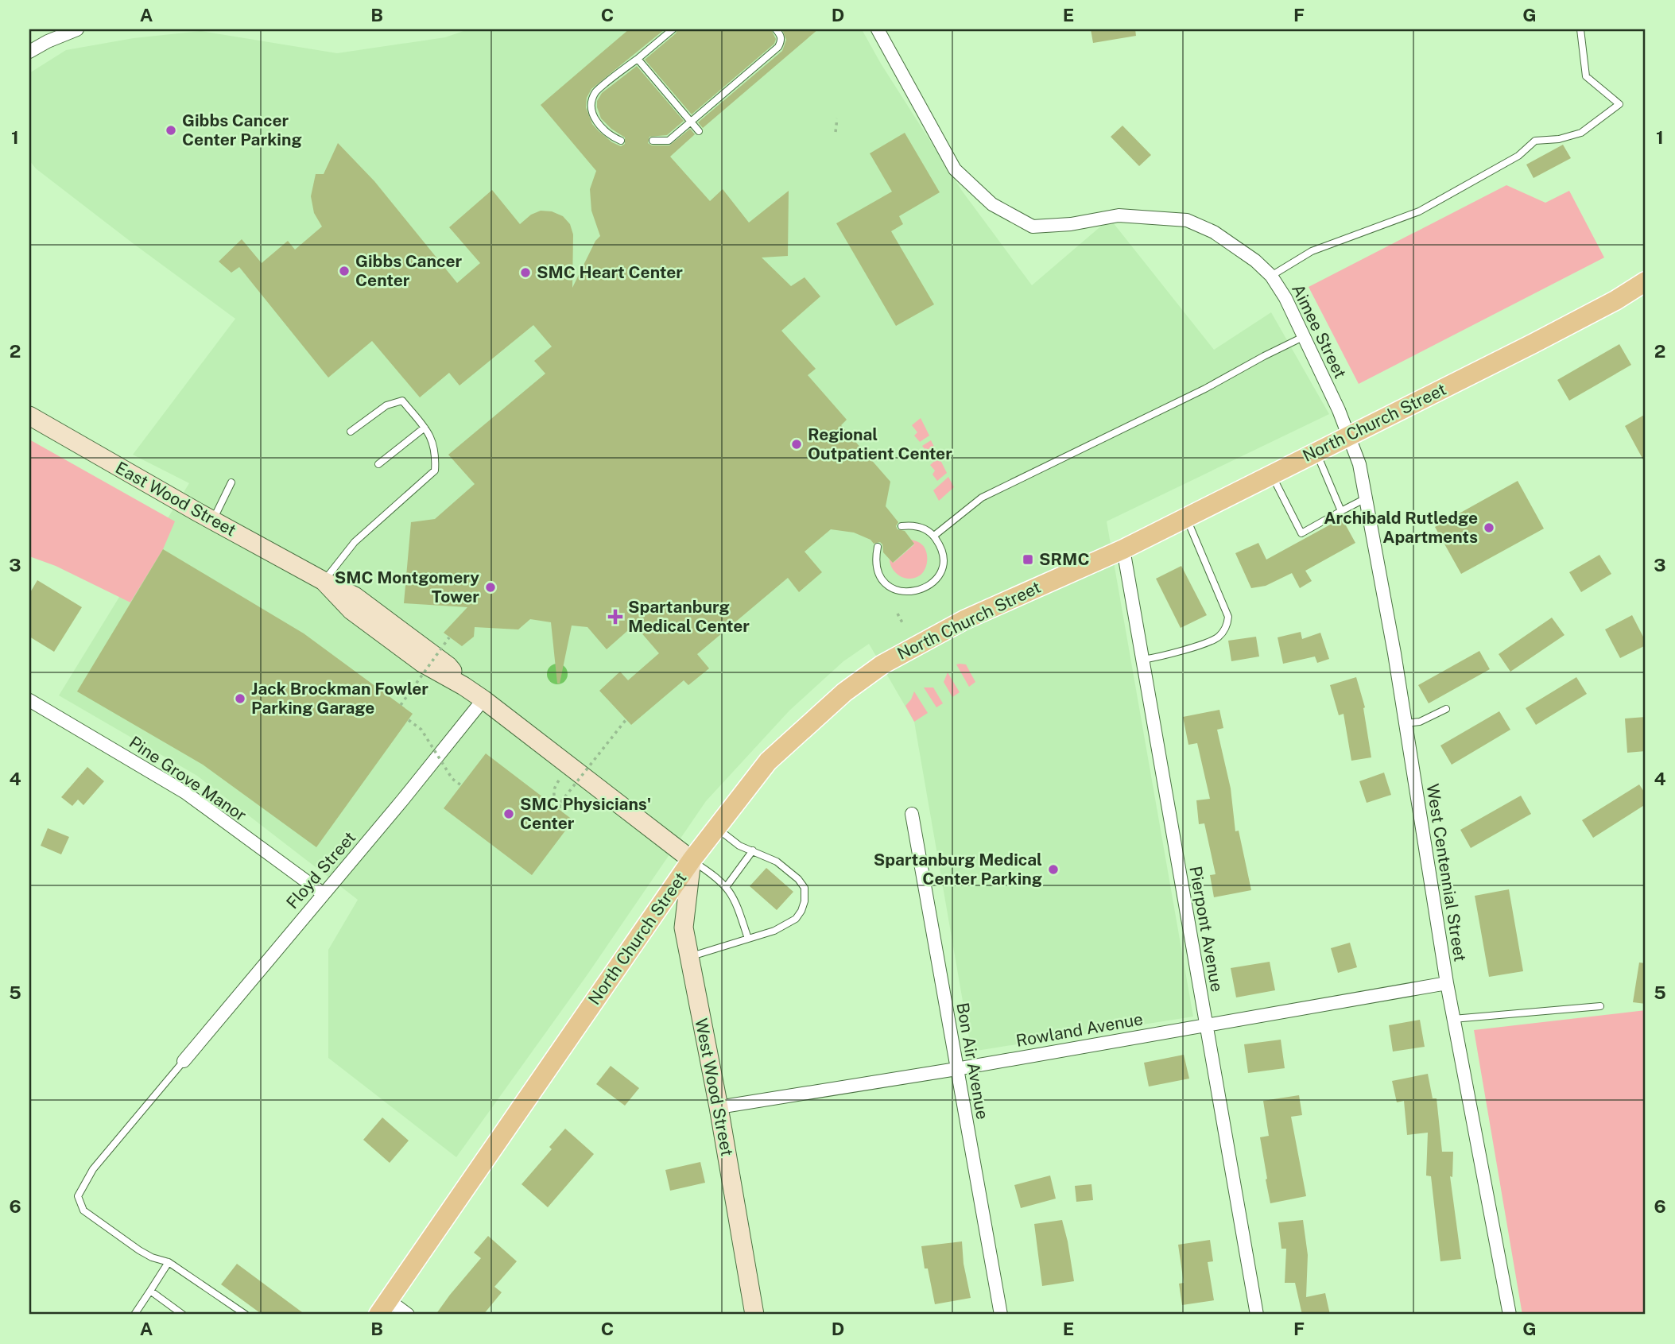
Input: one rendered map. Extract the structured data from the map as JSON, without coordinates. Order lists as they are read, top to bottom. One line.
{"streets":{"main road":["North Church Street"],"street":["Aimee Street","East Wood Street","Pine Grove Manor","Floyd Street","West Centennial Street","Pierpont Avenue","Rowland Avenue","Bon Air Avenue","West Wood Street"]},"crossings":[["Aimee Street","North Church Street"],["Aimee Street","West Centennial Street"],["North Church Street","East Wood Street"],["North Church Street","West Centennial Street"],["North Church Street","Pierpont Avenue"],["North Church Street","West Wood Street"],["East Wood Street","Floyd Street"],["East Wood Street","West Wood Street"],["Pine Grove Manor","Floyd Street"],["West Centennial Street","Rowland Avenue"],["Pierpont Avenue","Rowland Avenue"],["Rowland Avenue","Bon Air Avenue"],["Rowland Avenue","West Wood Street"]],"places":{"other":["Gibbs Cancer Center Parking","Gibbs Cancer Center","SMC Heart Center","Regional Outpatient Center","Archibald Rutledge Apartments","SMC Montgomery Tower","Jack Brockman Fowler Parking Garage","SMC Physicians' Center","Spartanburg Medical Center Parking"],"transit":["SRMC"],"health":["Spartanburg Medical Center"]},"grid":{"columns":["A","B","C","D","E","F","G"],"rows":["1","2","3","4","5","6"]}}
